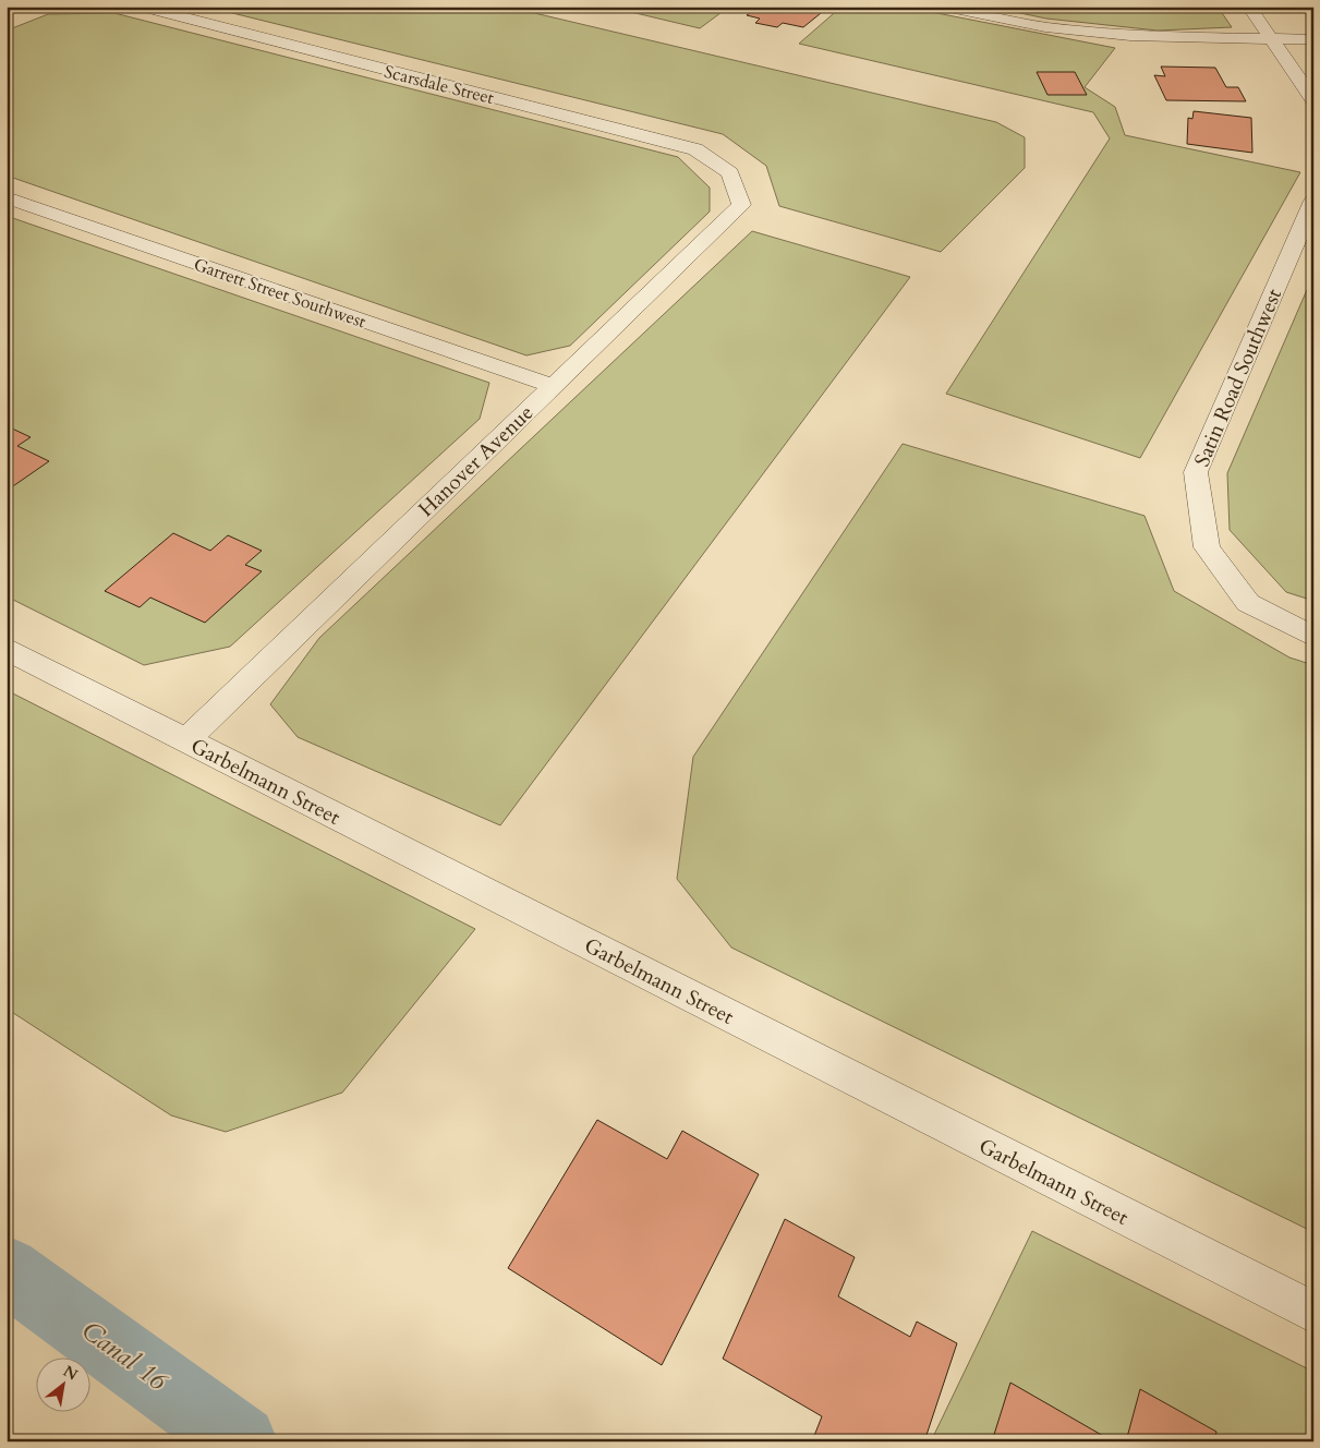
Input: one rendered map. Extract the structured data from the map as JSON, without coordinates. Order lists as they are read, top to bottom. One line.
{"streets":{"street":["Scarsdale Street","Garrett Street Southwest","Satin Road Southwest","Hanover Avenue","Garbelmann Street"]},"crossings":[["Scarsdale Street","Hanover Avenue"],["Garrett Street Southwest","Hanover Avenue"],["Hanover Avenue","Garbelmann Street"]],"water":["Canal 16"],"north":"top right"}
